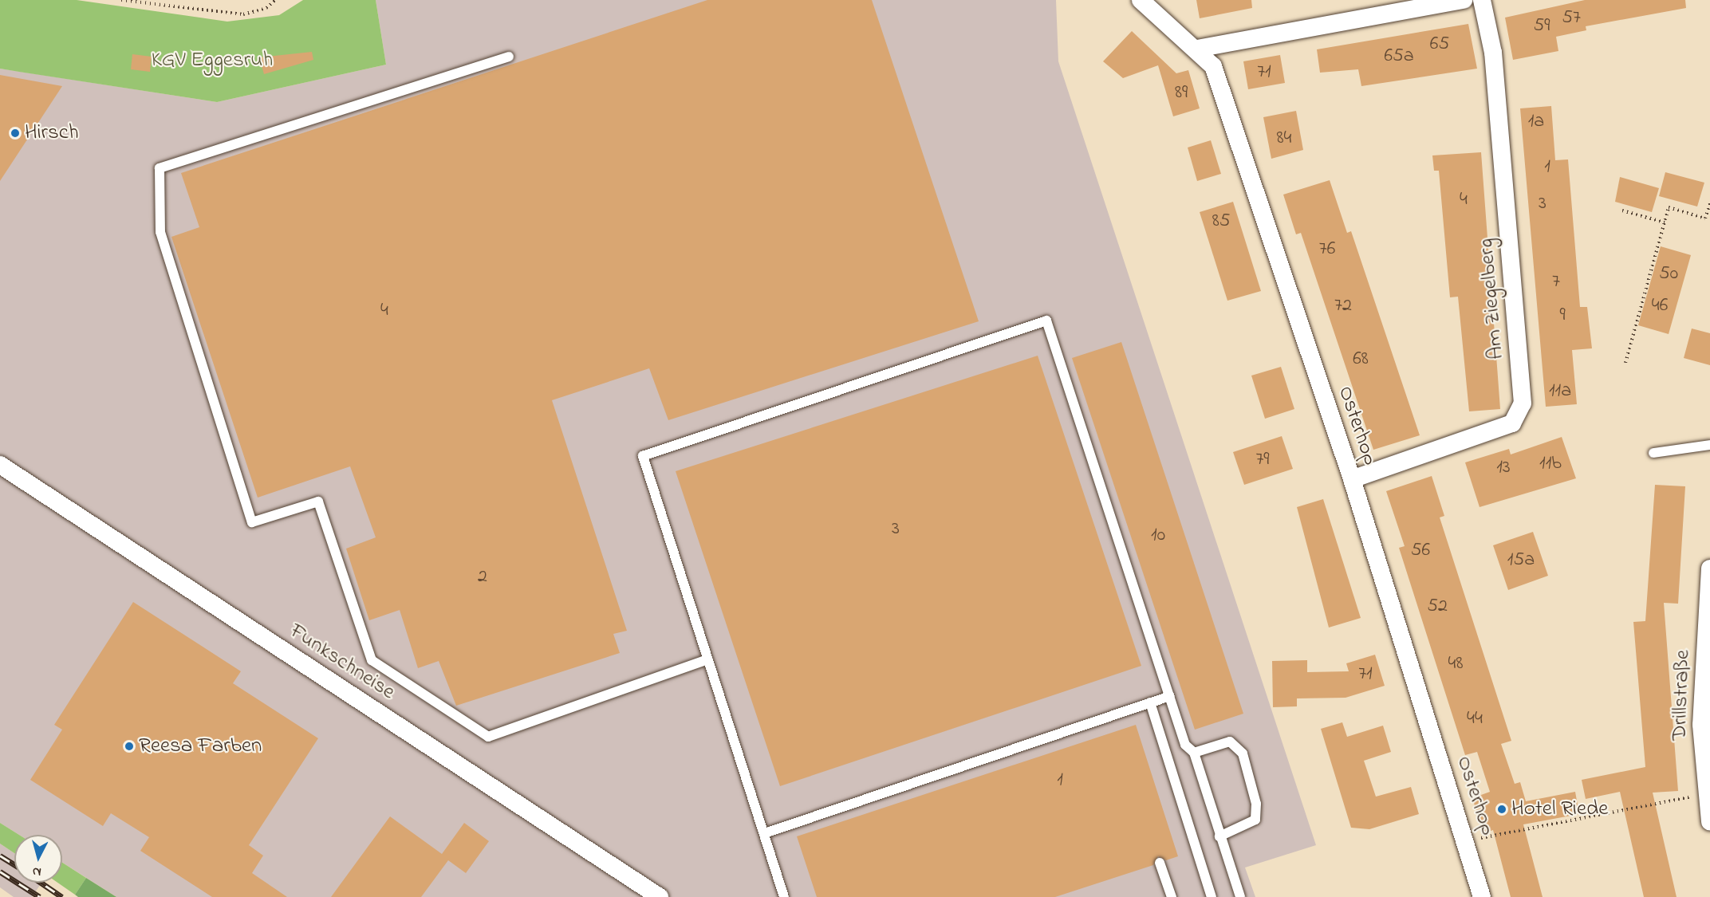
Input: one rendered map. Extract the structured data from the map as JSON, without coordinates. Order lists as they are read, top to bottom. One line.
{"streets":{"street":["Am Ziegelberg","Osterhop","Funkschneise","Drillstraße"]},"crossings":[["Am Ziegelberg","Osterhop"]],"parks":["KGV Eggesruh"],"places":["Hirsch","Reesa Farben","Hotel Riede"],"house_numbers":["57","59","65","65a","71","89","1a","84","1","4","3","85","76","50","7","72","46","4","9","68","11a","79","11b","13","3","10","56","15a","2","52","48","71","44","1"],"north":"bottom"}
